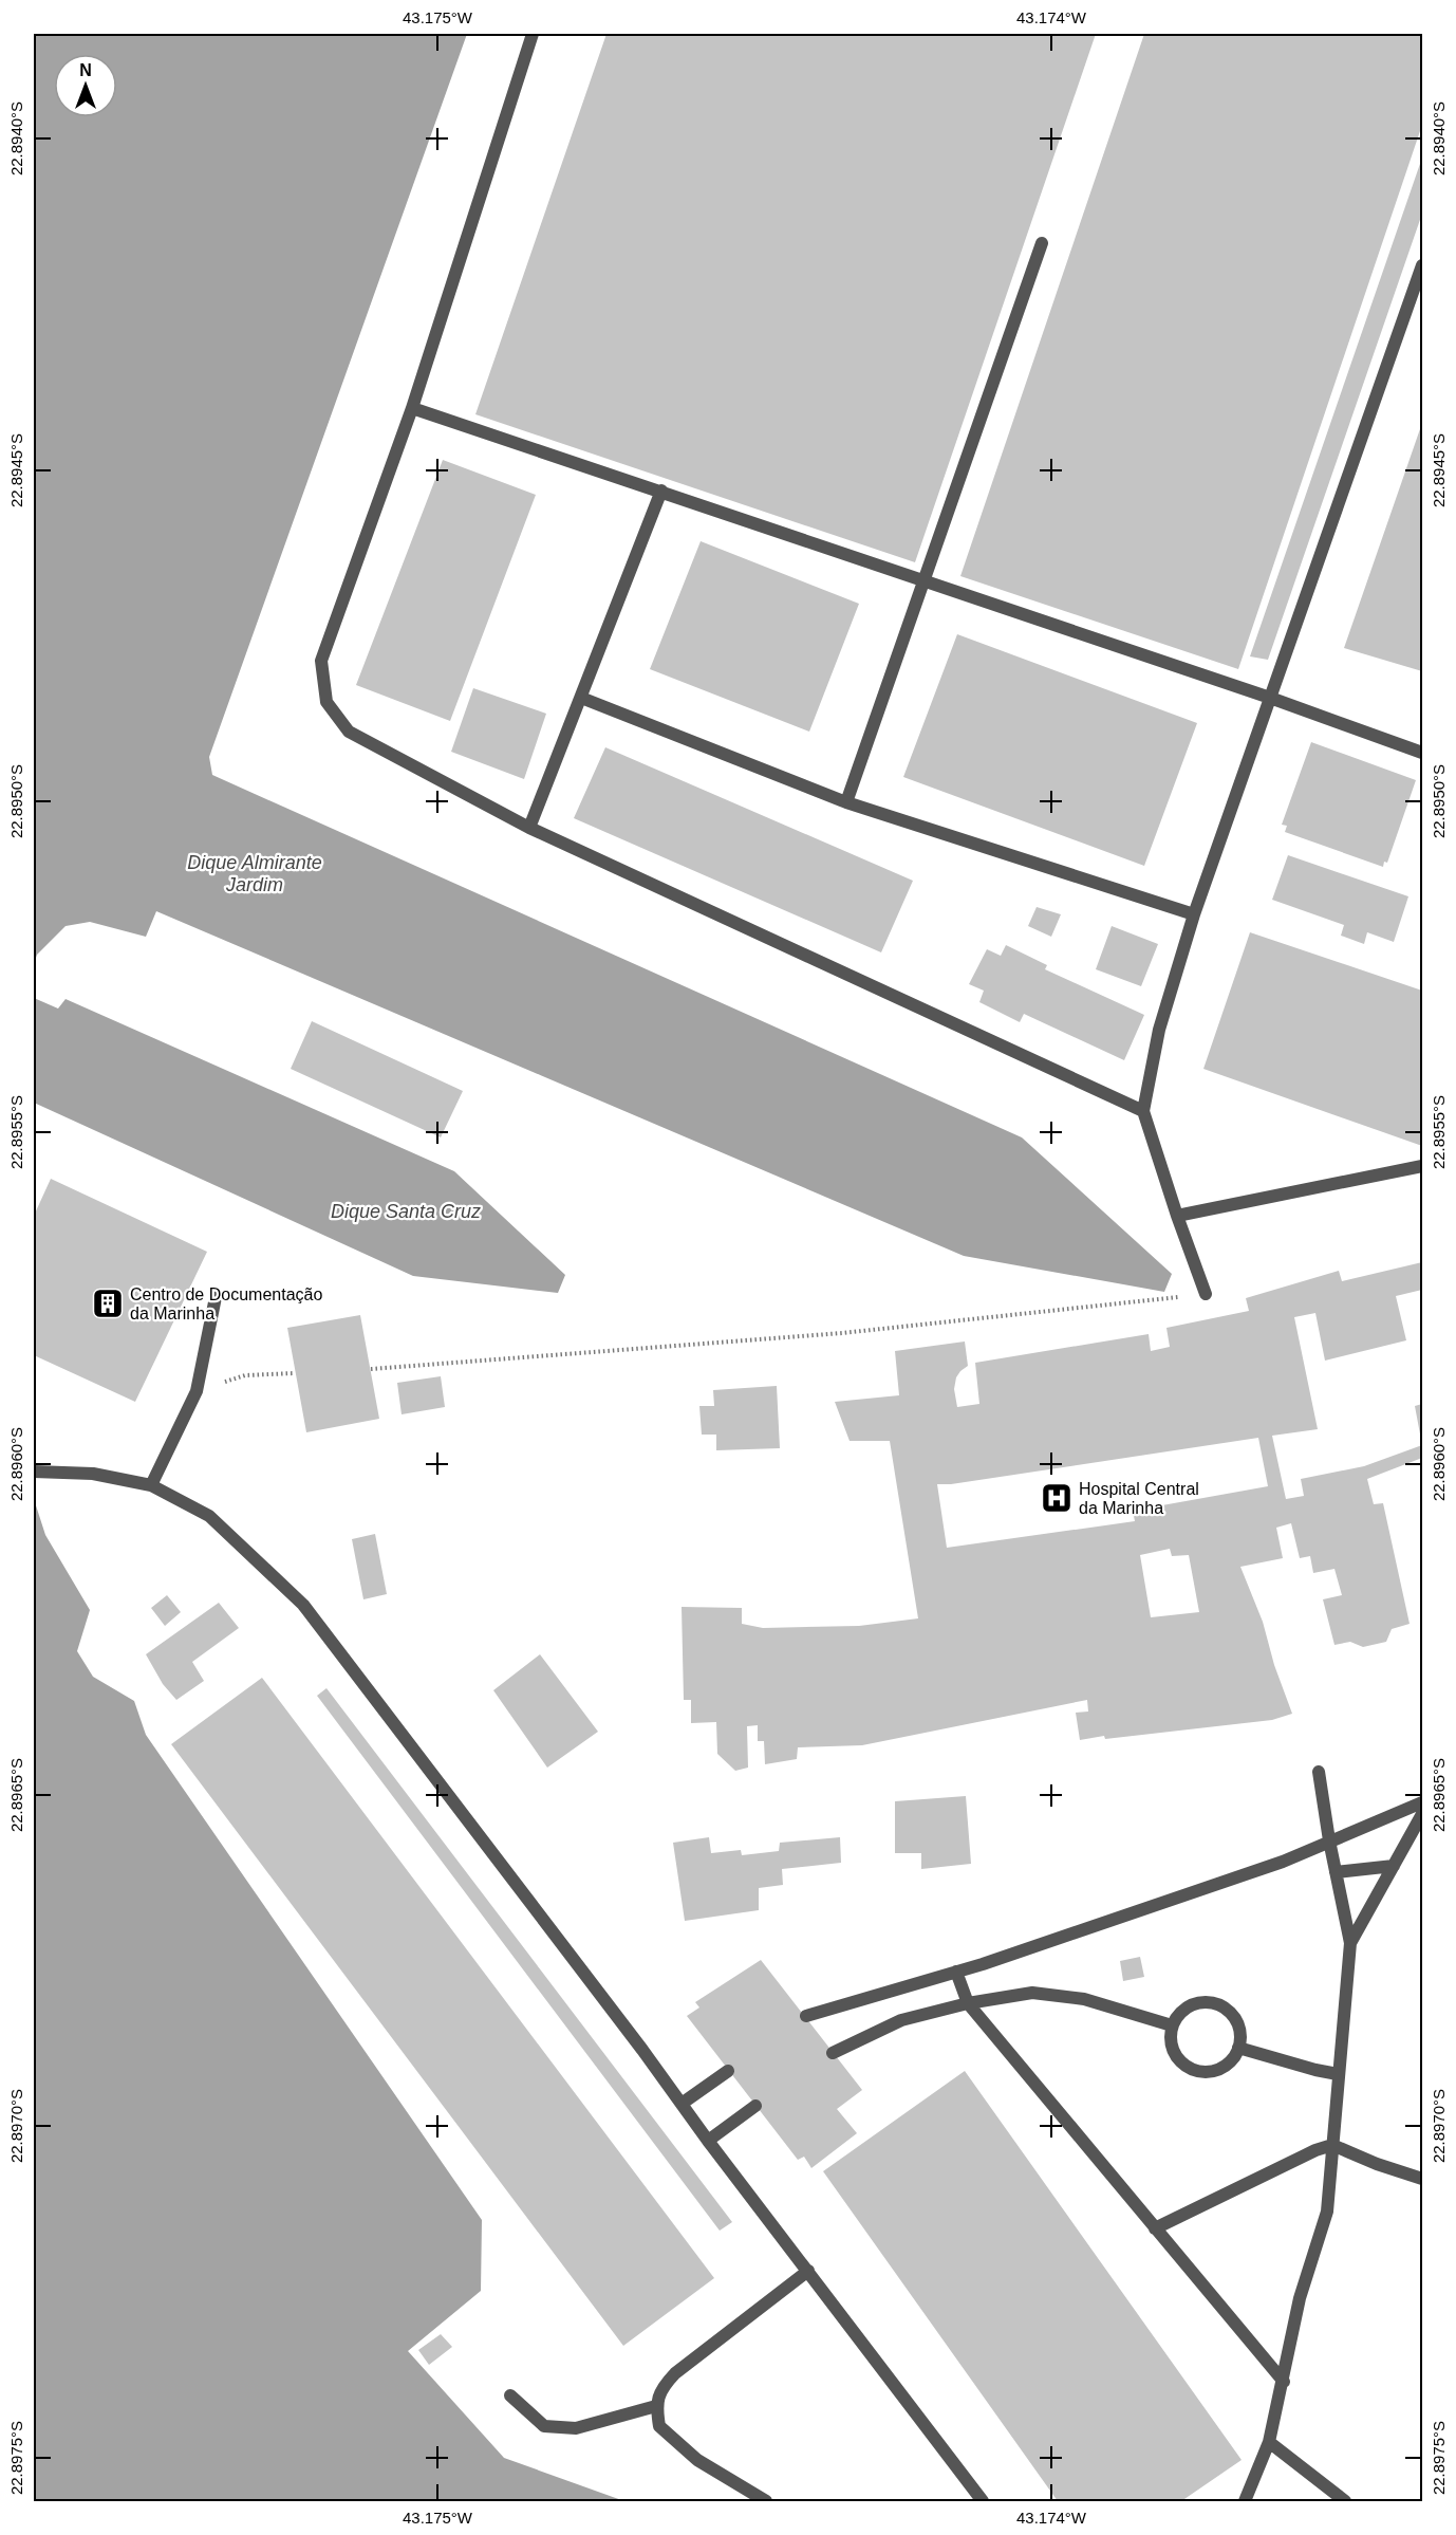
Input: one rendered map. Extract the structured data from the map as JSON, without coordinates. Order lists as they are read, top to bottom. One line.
{"water":["Dique Almirante Jardim","Dique Santa Cruz"],"places":{"building":["Centro de Documentação da Marinha"],"hospital":["Hospital Central da Marinha"]},"north":"top","coordinates":["43.175°W","43.174°W","22.8940°S","22.8945°S","22.8950°S","22.8955°S","22.8960°S","22.8965°S","22.8970°S","22.8975°S"]}
